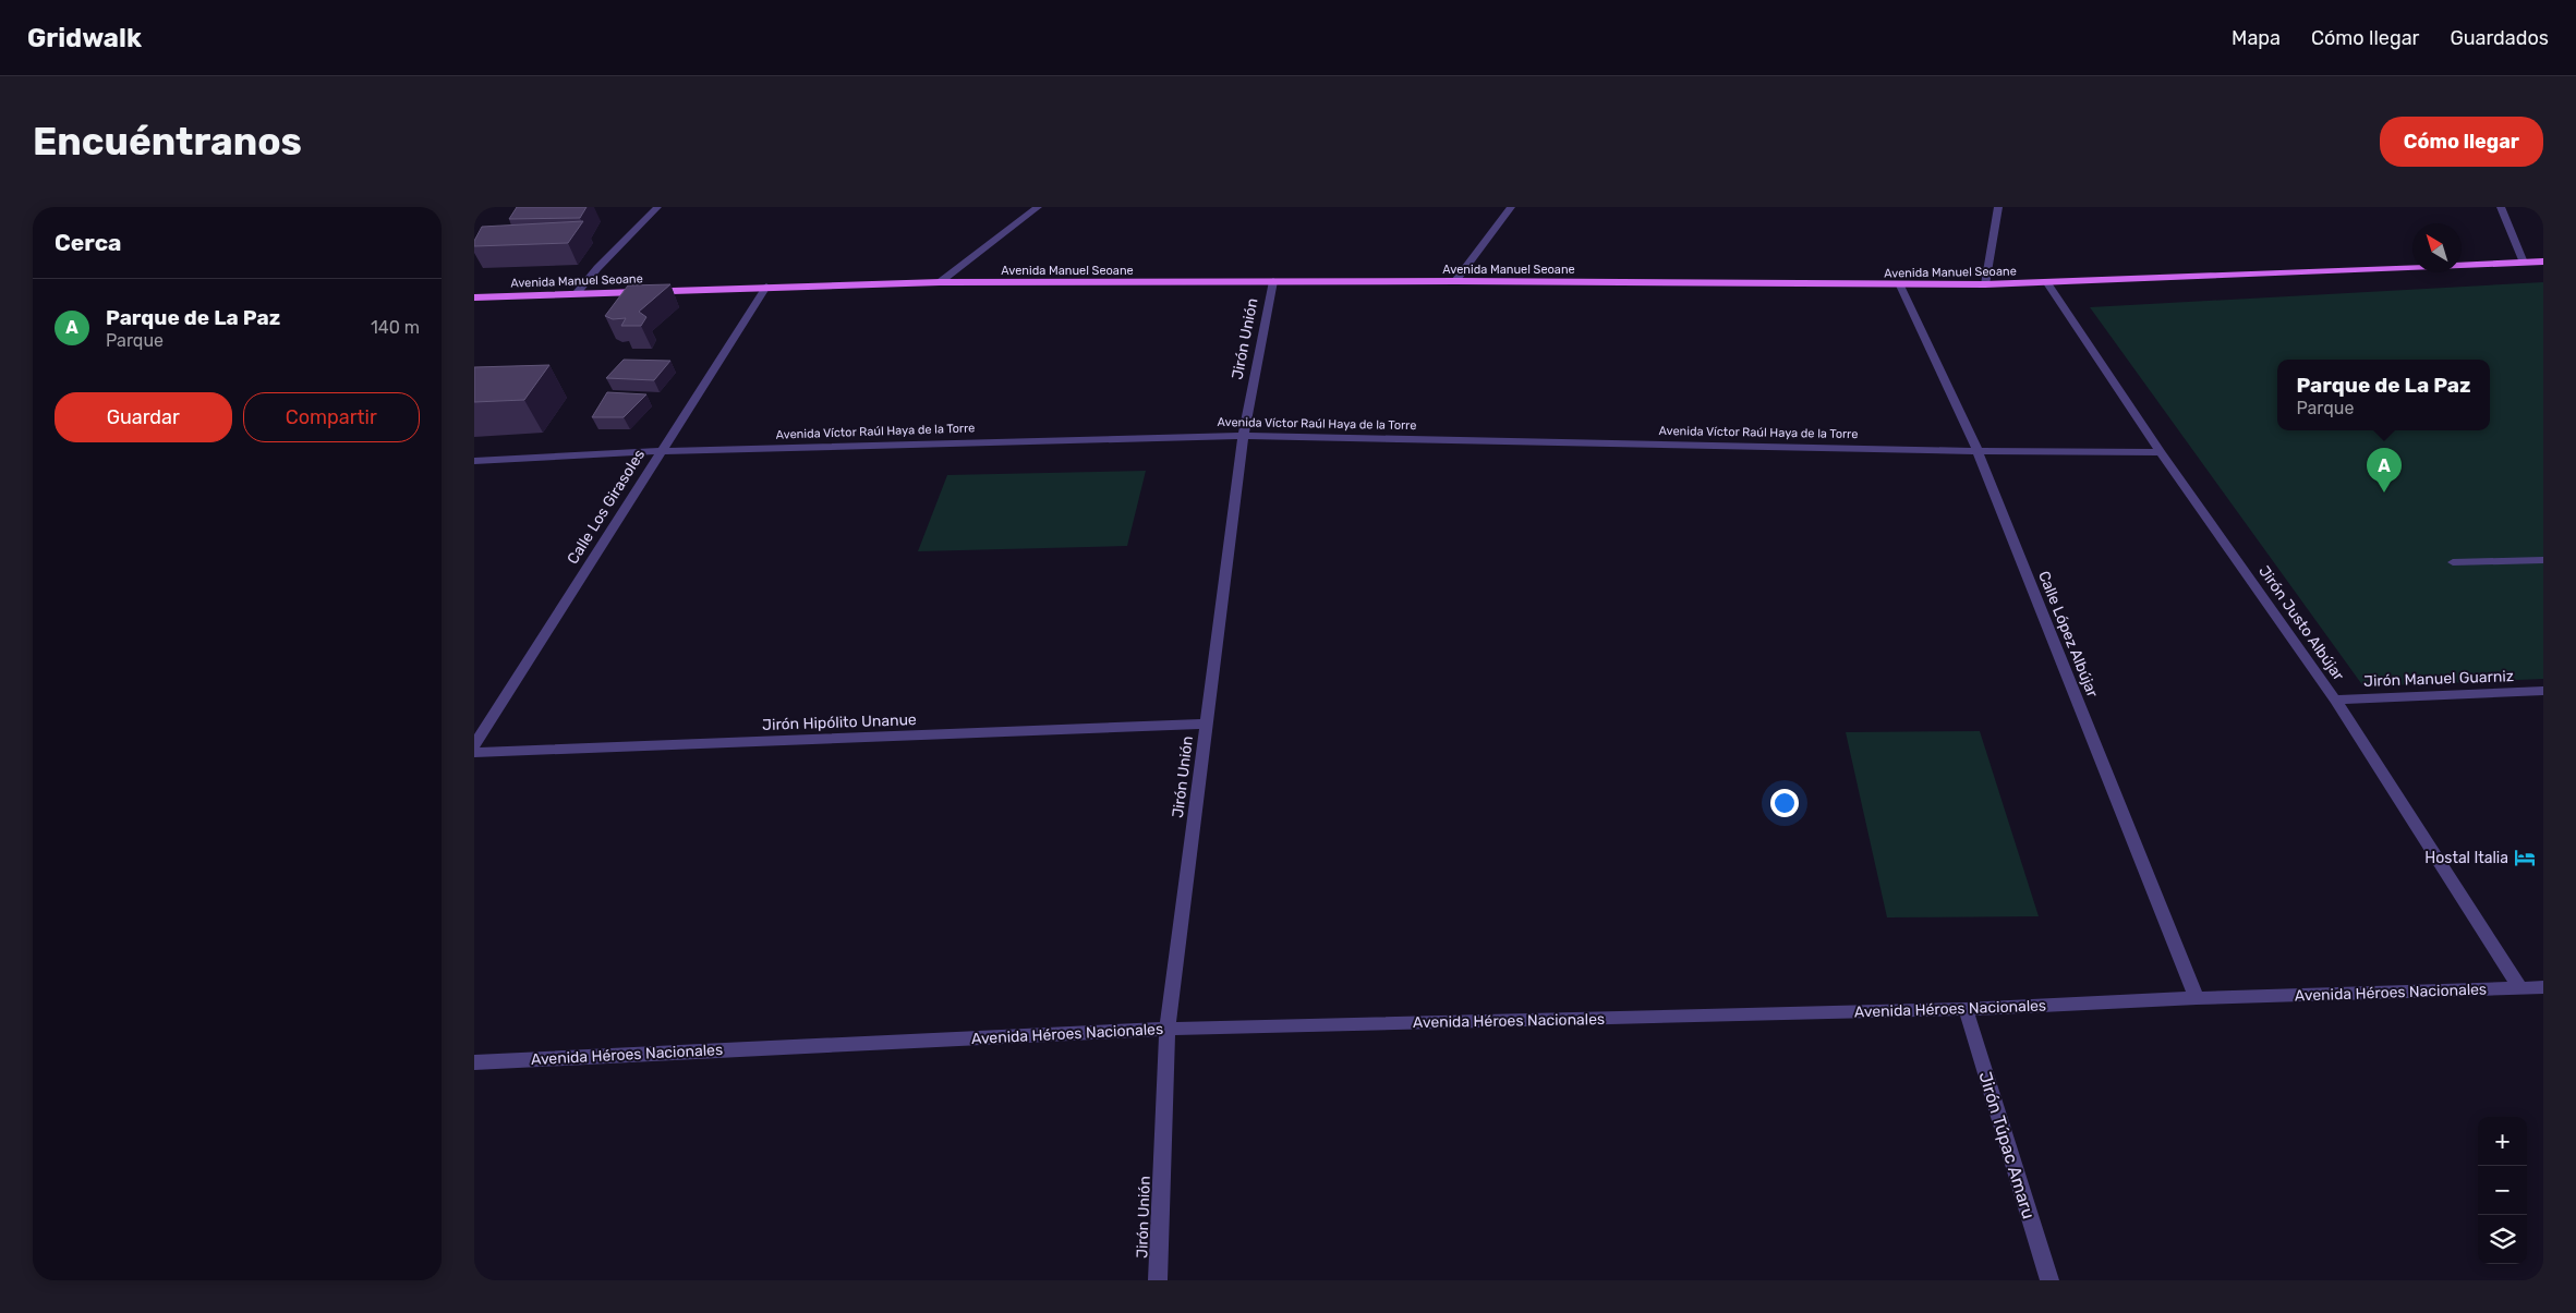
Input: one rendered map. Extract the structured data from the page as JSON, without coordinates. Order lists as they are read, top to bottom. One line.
{"streets":{"main road":["Avenida Manuel Seoane"],"street":["Jirón Unión","Avenida Víctor Raúl Haya de la Torre","Calle Los Girasoles","Jirón Justo Albújar","Calle López Albújar","Jirón Manuel Guarniz","Jirón Hipólito Unanue","Avenida Héroes Nacionales","Jirón Túpac Amaru"]},"crossings":[["Avenida Manuel Seoane","Jirón Unión"],["Avenida Manuel Seoane","Calle Los Girasoles"],["Avenida Manuel Seoane","Jirón Justo Albújar"],["Avenida Manuel Seoane","Calle López Albújar"],["Jirón Unión","Avenida Víctor Raúl Haya de la Torre"],["Jirón Unión","Jirón Hipólito Unanue"],["Jirón Unión","Avenida Héroes Nacionales"],["Avenida Víctor Raúl Haya de la Torre","Calle Los Girasoles"],["Avenida Víctor Raúl Haya de la Torre","Jirón Justo Albújar"],["Avenida Víctor Raúl Haya de la Torre","Calle López Albújar"],["Jirón Justo Albújar","Jirón Manuel Guarniz"],["Jirón Justo Albújar","Avenida Héroes Nacionales"],["Calle López Albújar","Avenida Héroes Nacionales"],["Avenida Héroes Nacionales","Jirón Túpac Amaru"]],"places":{"hotel":["Hostal Italia"]},"north":"top left","page":{"header":"Gridwalk","nav":["Mapa","Cómo llegar","Guardados"],"buttons":["Cómo llegar",["Guardar","Compartir"]],"title":"Encuéntranos","heading":"Cerca","list":[{"mark":"A","name":"Parque de La Paz","note":"Parque","value":"140 m"}],"popup":["Parque de La Paz","Parque"],"pins":"A","map_buttons":["+","−"]}}
